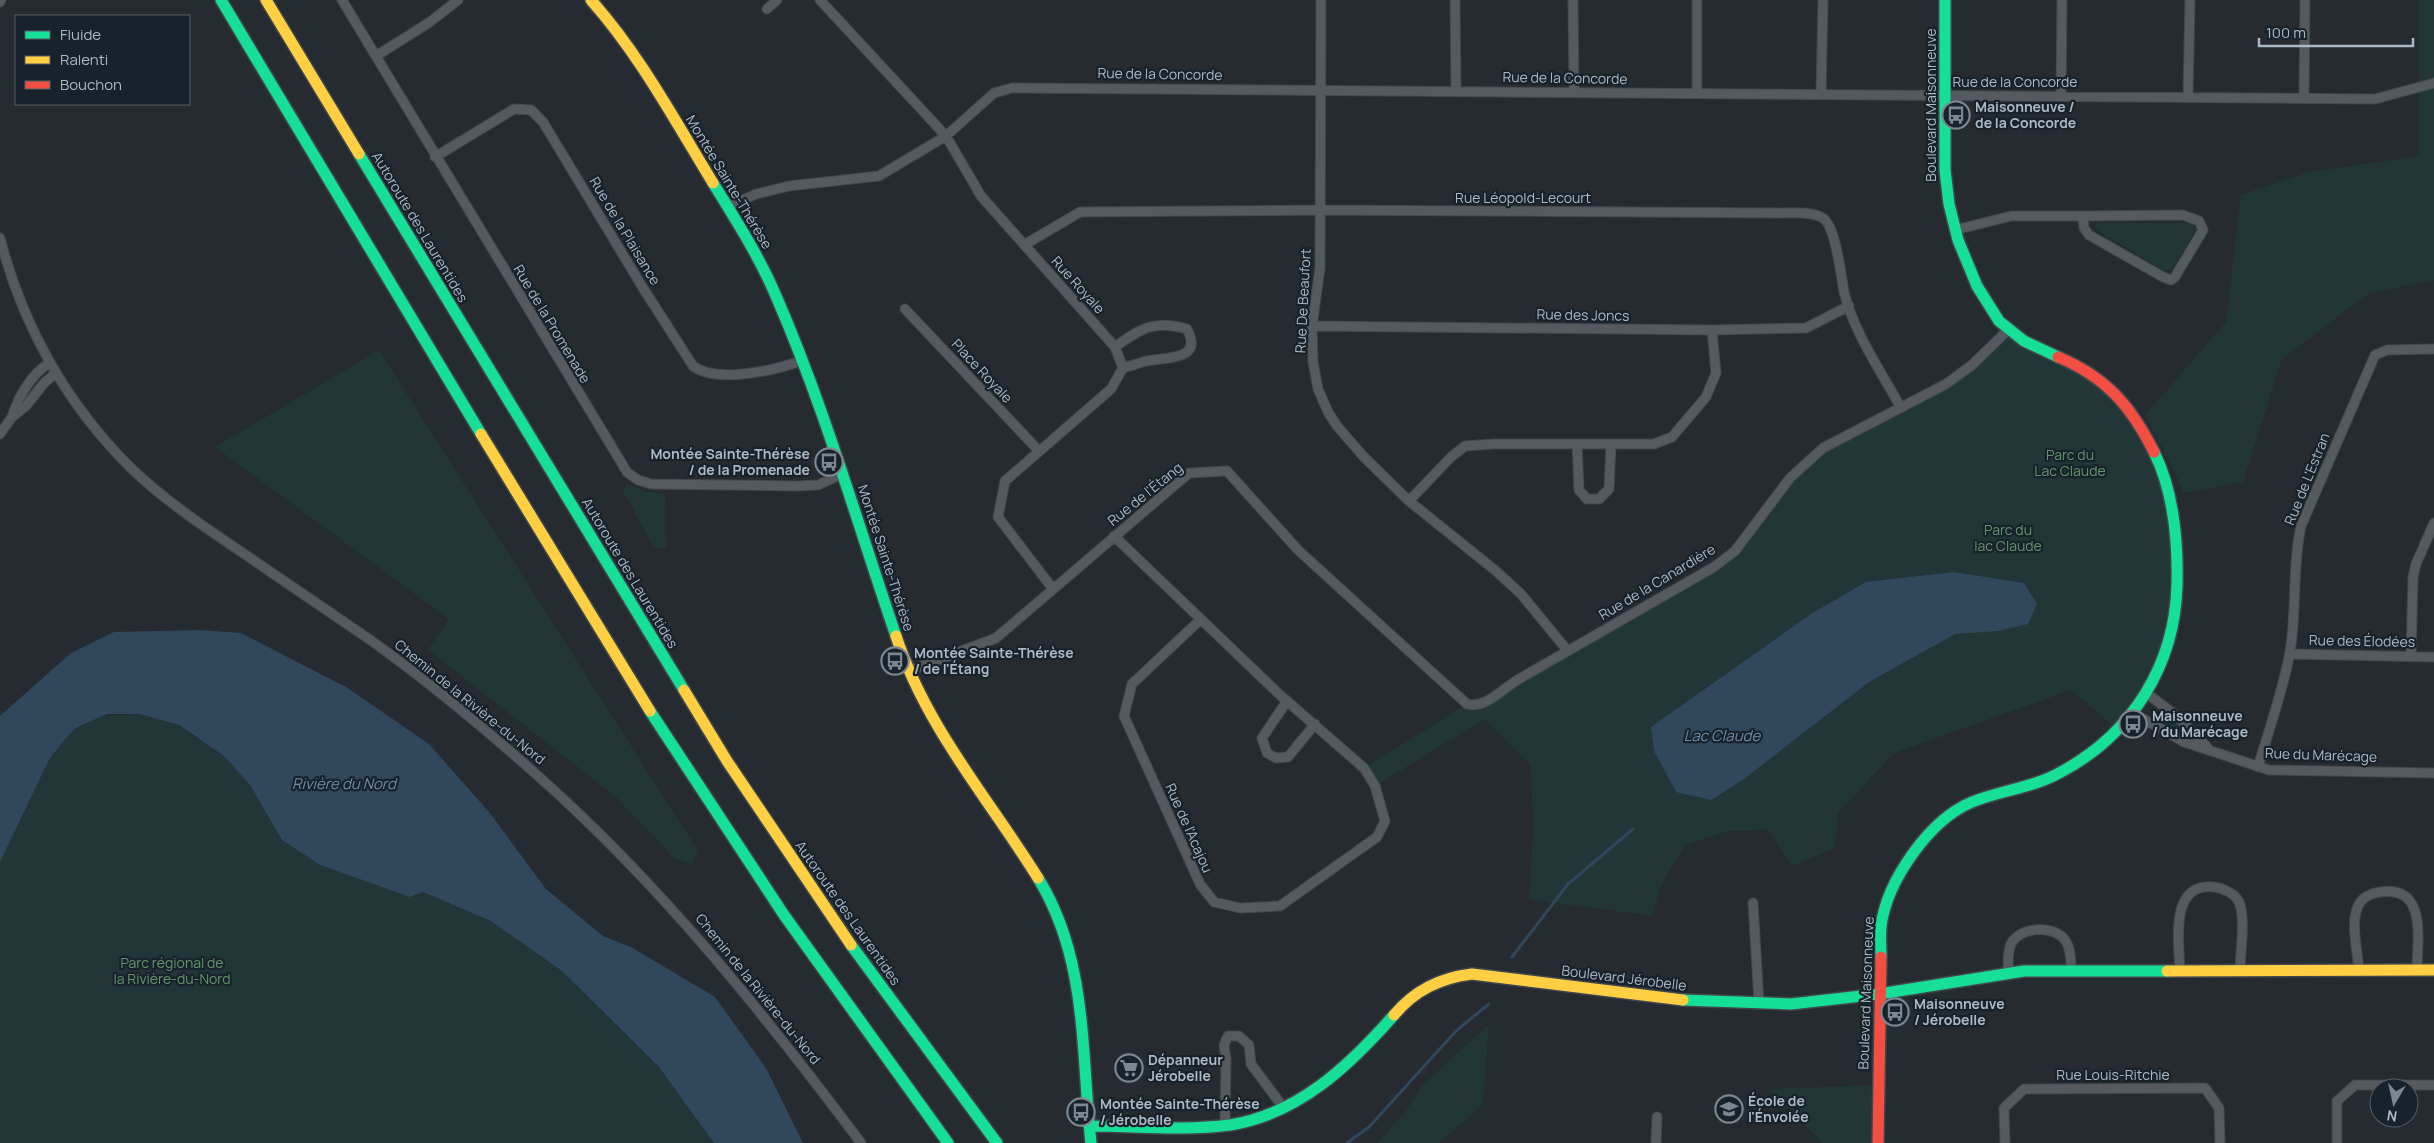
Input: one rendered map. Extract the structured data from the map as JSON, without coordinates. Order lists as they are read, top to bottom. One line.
{"streets":{"main road":["Boulevard Maisonneuve","Montée Sainte-Thérèse","Autoroute des Laurentides","Boulevard Jérobelle"],"street":["Rue de la Concorde","Rue Léopold-Lecourt","Rue de la Plaisance","Rue Royale","Rue De Beaufort","Rue des Joncs","Rue de la Promenade","Place Royale","Rue de L'Estran","Rue de l'Étang","Rue de la Canardière","Rue des Élodées","Chemin de la Rivière-du-Nord","Rue du Marécage","Rue de l'Acajou","Rue Louis-Ritchie"]},"crossings":[["Rue de la Concorde","Boulevard Maisonneuve"],["Rue de la Concorde","Montée Sainte-Thérèse"],["Rue de la Concorde","Rue Royale"],["Rue de la Concorde","Rue De Beaufort"],["Boulevard Maisonneuve","Rue de la Canardière"],["Boulevard Maisonneuve","Rue du Marécage"],["Boulevard Maisonneuve","Boulevard Jérobelle"],["Montée Sainte-Thérèse","Rue de la Plaisance"],["Montée Sainte-Thérèse","Rue de la Promenade"],["Montée Sainte-Thérèse","Rue de l'Étang"],["Montée Sainte-Thérèse","Boulevard Jérobelle"],["Rue Léopold-Lecourt","Rue Royale"],["Rue Léopold-Lecourt","Rue De Beaufort"],["Rue Léopold-Lecourt","Rue des Joncs"],["Rue Léopold-Lecourt","Rue de la Canardière"],["Rue de la Plaisance","Rue de la Promenade"],["Rue De Beaufort","Rue des Joncs"],["Rue De Beaufort","Rue de la Canardière"],["Rue de L'Estran","Rue des Élodées"],["Rue de L'Estran","Rue du Marécage"],["Rue de l'Étang","Rue de la Canardière"],["Rue de l'Étang","Rue de l'Acajou"]],"water":["Lac Claude","Rivière du Nord"],"parks":["Parc du Lac Claude","Parc du lac Claude","Parc régional de la Rivière-du-Nord"],"places":{"bus stop":["Maisonneuve / de la Concorde","Montée Sainte-Thérèse / de la Promenade","Montée Sainte-Thérèse / de l'Étang","Maisonneuve / du Marécage","Maisonneuve / Jérobelle","Montée Sainte-Thérèse / Jérobelle"],"supermarket":["Dépanneur Jérobelle"],"school or university":["École de l'Énvolée"]},"legend":["Fluide","Ralenti","Bouchon"],"scale_bar":"100 m","north":"bottom"}
